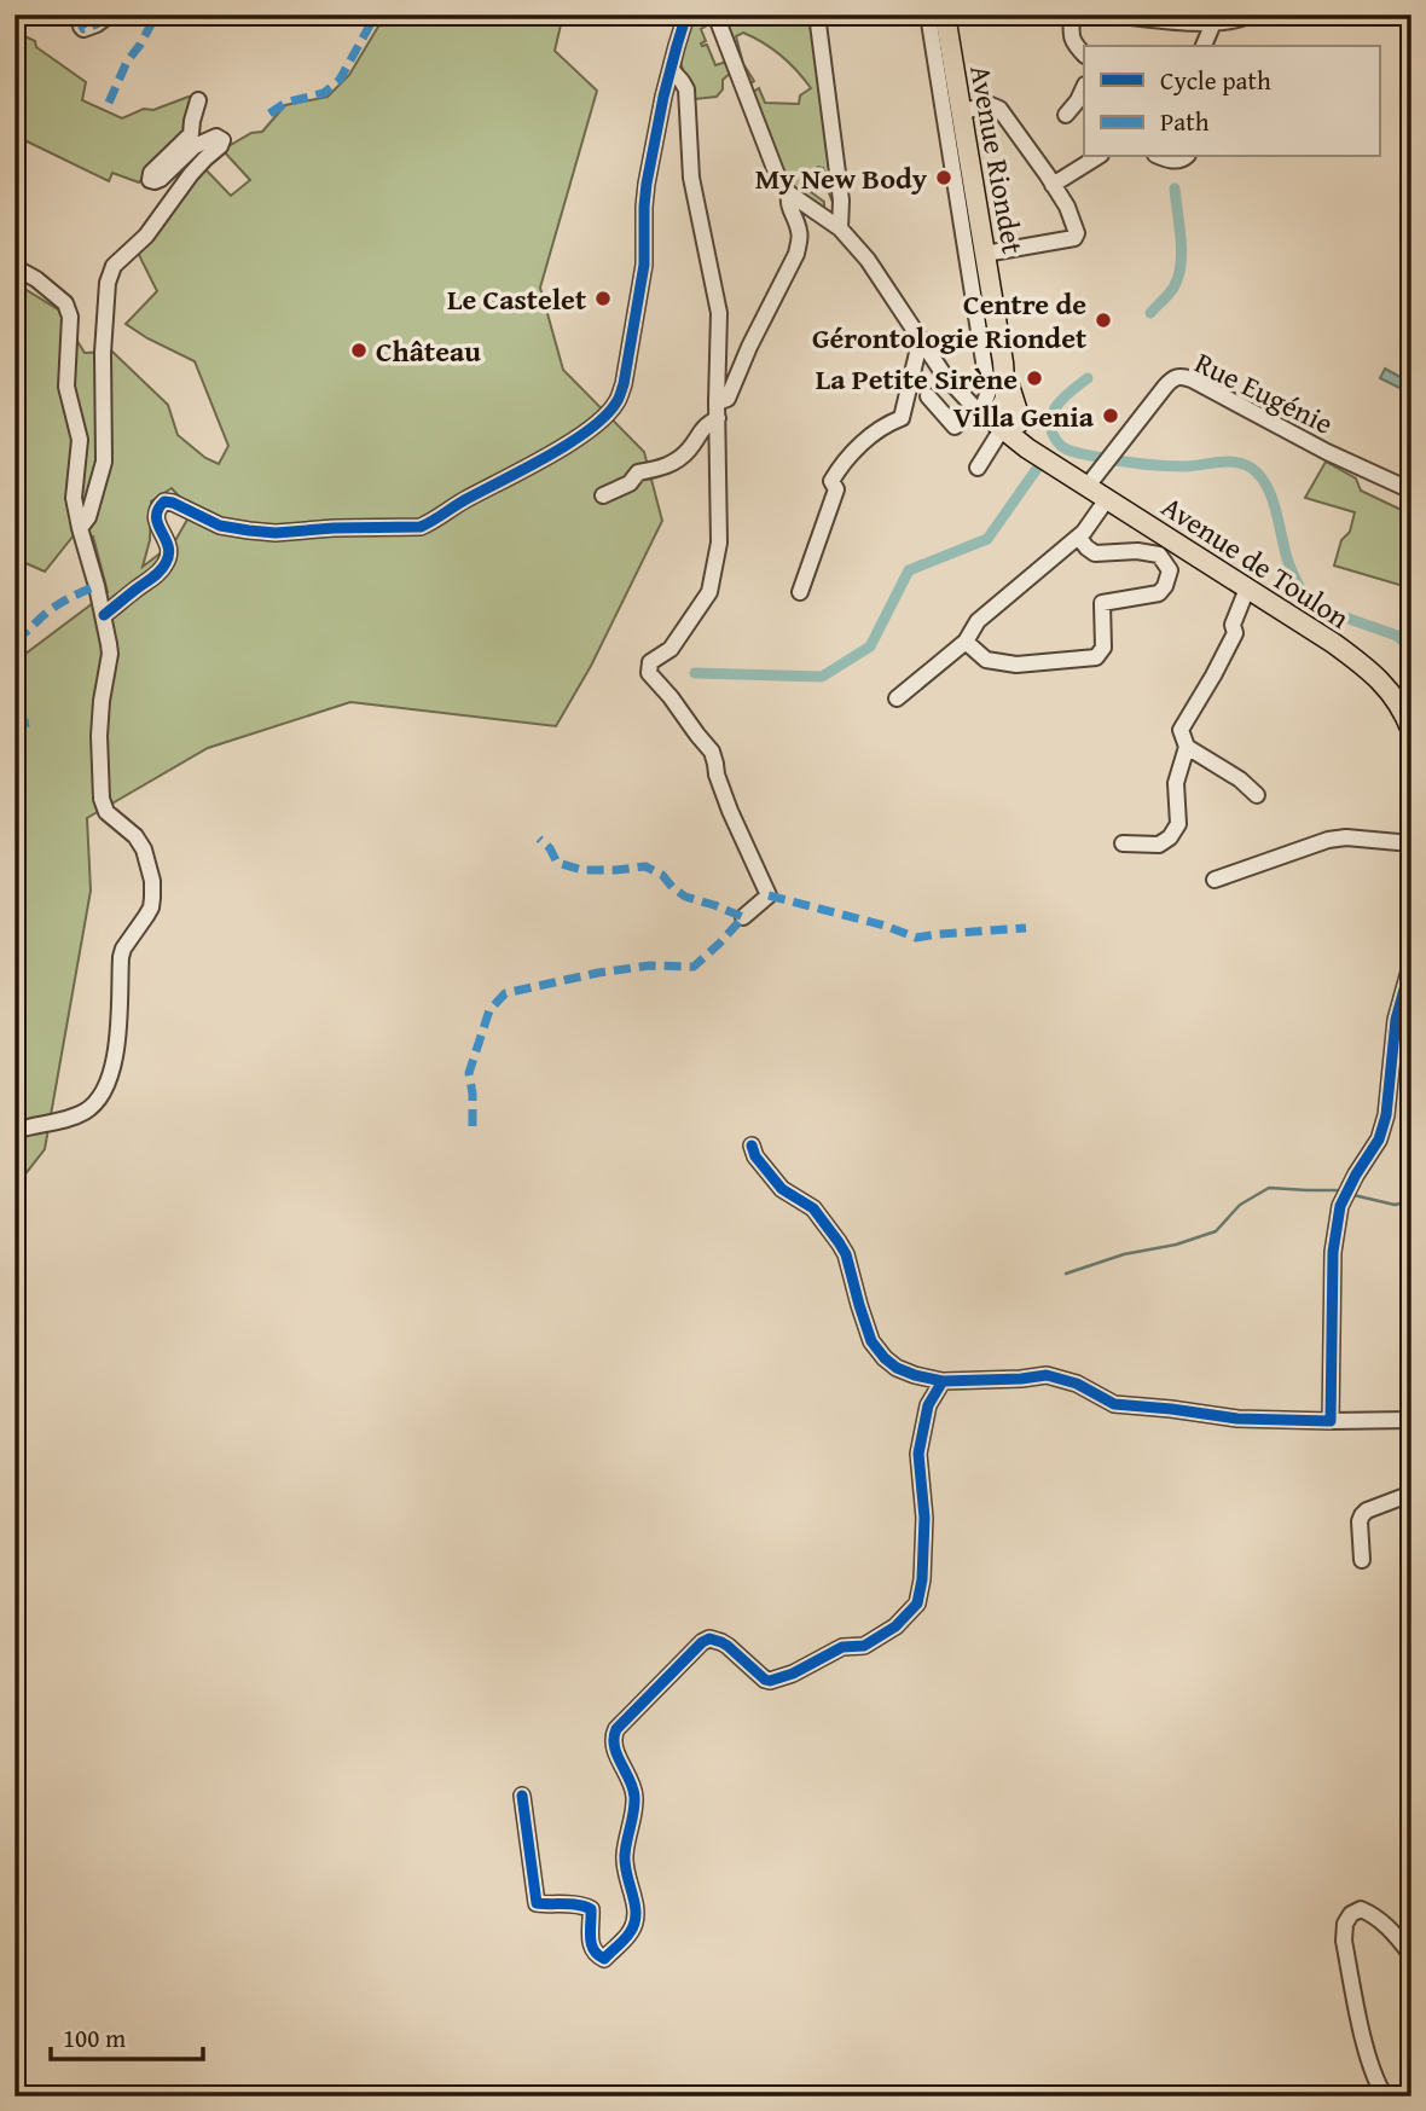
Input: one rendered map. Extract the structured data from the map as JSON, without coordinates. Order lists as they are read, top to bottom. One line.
{"streets":{"main road":["Avenue Riondet","Avenue de Toulon"],"street":["Rue Eugénie"]},"crossings":[["Avenue Riondet","Avenue de Toulon"],["Rue Eugénie","Avenue de Toulon"]],"places":["My New Body","Le Castelet","Centre de Gérontologie Riondet","Château","La Petite Sirène","Villa Genia"],"legend":["Cycle path","Path"],"scale_bar":"100 m"}
